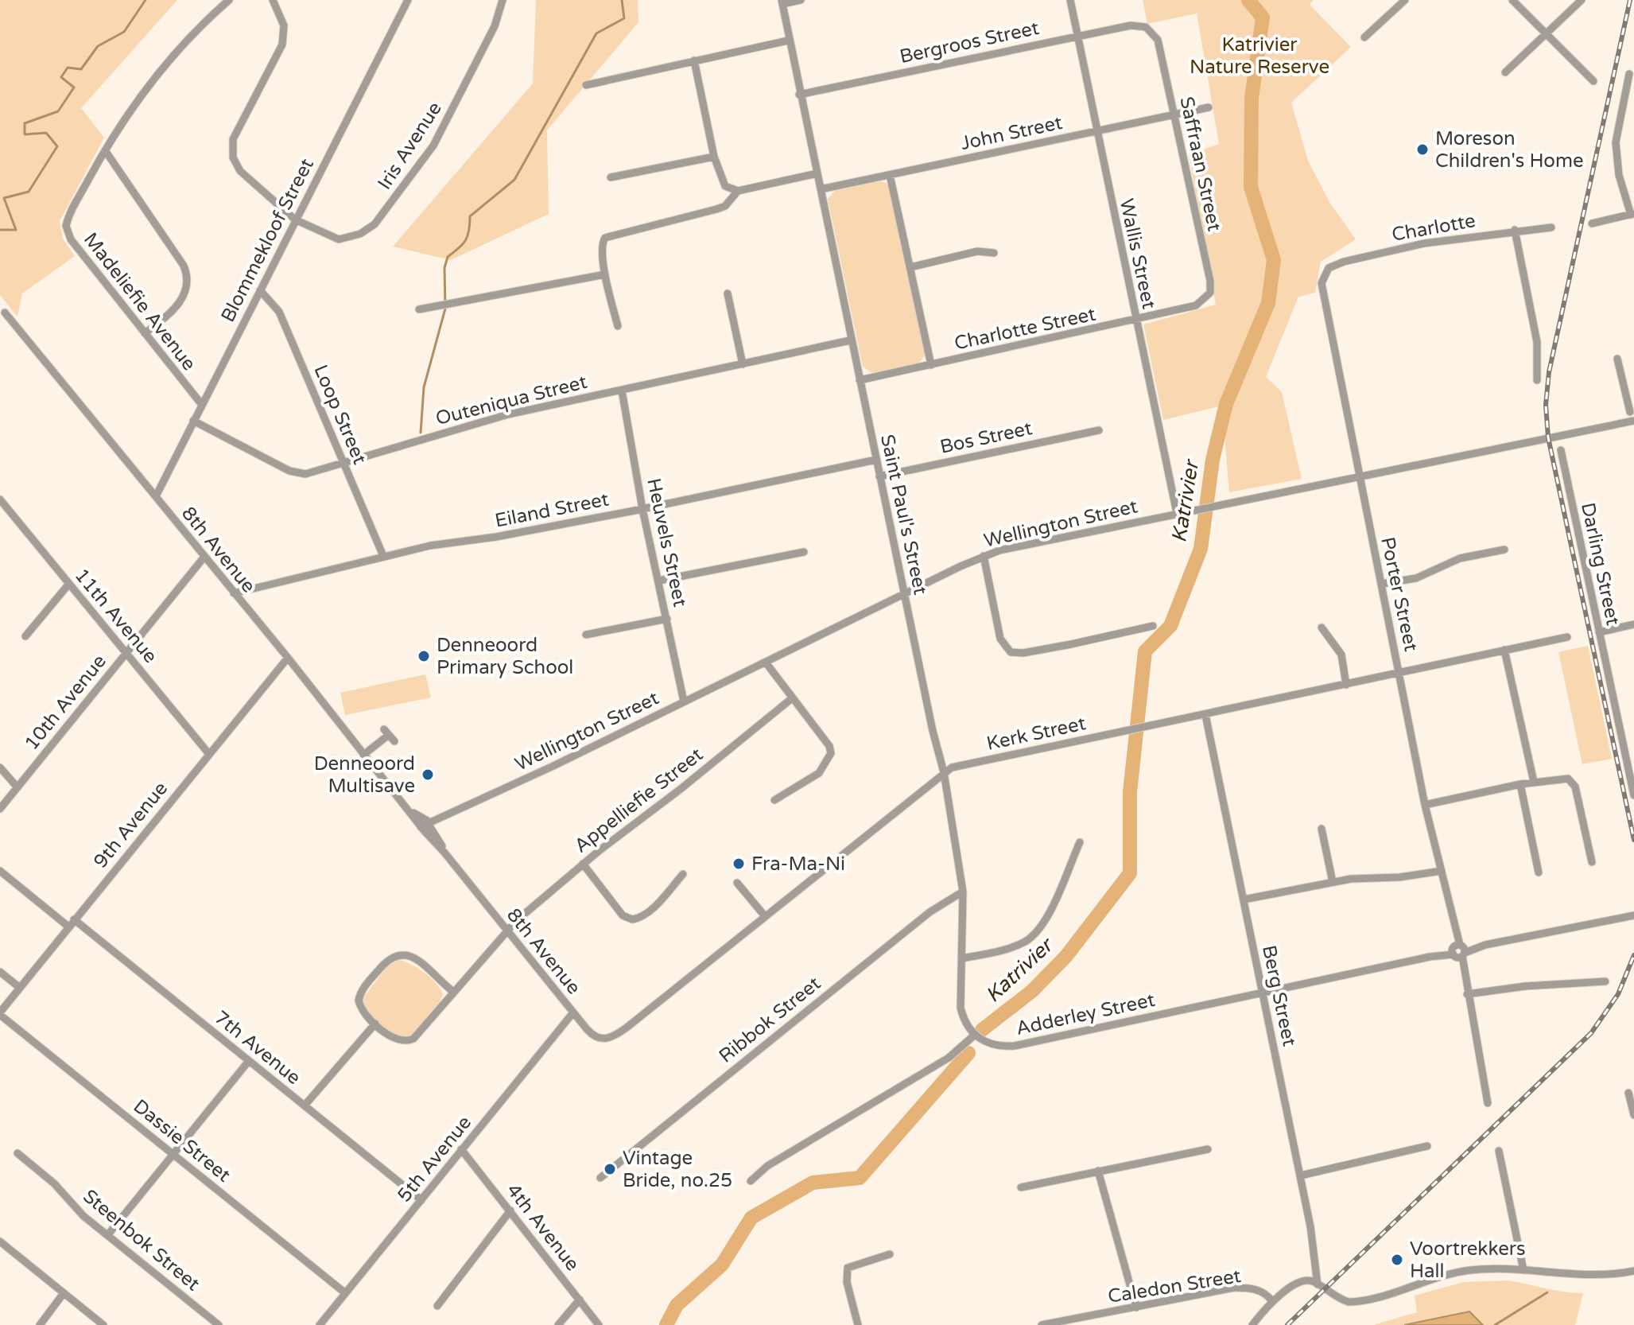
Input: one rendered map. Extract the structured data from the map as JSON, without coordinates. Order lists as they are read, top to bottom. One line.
{"streets":{"street":["Bergroos Street","John Street","Iris Avenue","Saffraan Street","Charlotte","Blommekloof Street","Wallis Street","Madeliefie Avenue","Charlotte Street","Outeniqua Street","Loop Street","Bos Street","Eiland Street","Saint Paul's Street","Wellington Street","Heuvels Street","8th Avenue","Darling Street","Porter Street","11th Avenue","10th Avenue","Kerk Street","Appelliefie Street","9th Avenue","Berg Street","Adderley Street","Ribbok Street","7th Avenue","Dassie Street","5th Avenue","4th Avenue","Steenbok Street","Caledon Street"]},"crossings":[["Bergroos Street","Saffraan Street"],["Bergroos Street","Wallis Street"],["Bergroos Street","Saint Paul's Street"],["John Street","Saffraan Street"],["John Street","Wallis Street"],["John Street","Saint Paul's Street"],["Iris Avenue","Blommekloof Street"],["Saffraan Street","Charlotte Street"],["Charlotte","Porter Street"],["Blommekloof Street","Madeliefie Avenue"],["Blommekloof Street","Outeniqua Street"],["Blommekloof Street","Loop Street"],["Blommekloof Street","8th Avenue"],["Wallis Street","Charlotte Street"],["Wallis Street","Wellington Street"],["Charlotte Street","Saint Paul's Street"],["Outeniqua Street","Loop Street"],["Outeniqua Street","Saint Paul's Street"],["Outeniqua Street","Heuvels Street"],["Loop Street","Eiland Street"],["Bos Street","Saint Paul's Street"],["Eiland Street","Saint Paul's Street"],["Eiland Street","Heuvels Street"],["Eiland Street","8th Avenue"],["Saint Paul's Street","Wellington Street"],["Saint Paul's Street","Kerk Street"],["Saint Paul's Street","Adderley Street"],["Saint Paul's Street","Ribbok Street"],["Wellington Street","Heuvels Street"],["Wellington Street","8th Avenue"],["Wellington Street","Porter Street"],["8th Avenue","10th Avenue"],["8th Avenue","Kerk Street"],["8th Avenue","Appelliefie Street"],["8th Avenue","9th Avenue"],["8th Avenue","5th Avenue"],["Porter Street","Kerk Street"],["Porter Street","Adderley Street"],["11th Avenue","10th Avenue"],["11th Avenue","9th Avenue"],["Kerk Street","Berg Street"],["9th Avenue","7th Avenue"],["9th Avenue","Dassie Street"],["Berg Street","Adderley Street"],["7th Avenue","5th Avenue"],["Dassie Street","5th Avenue"],["5th Avenue","4th Avenue"]],"water":["Katrivier"],"parks":["Katrivier Nature Reserve"],"places":["Moreson Children's Home","Denneoord Primary School","Denneoord Multisave","Fra-Ma-Ni","Vintage Bride, no.25","Voortrekkers Hall"]}
